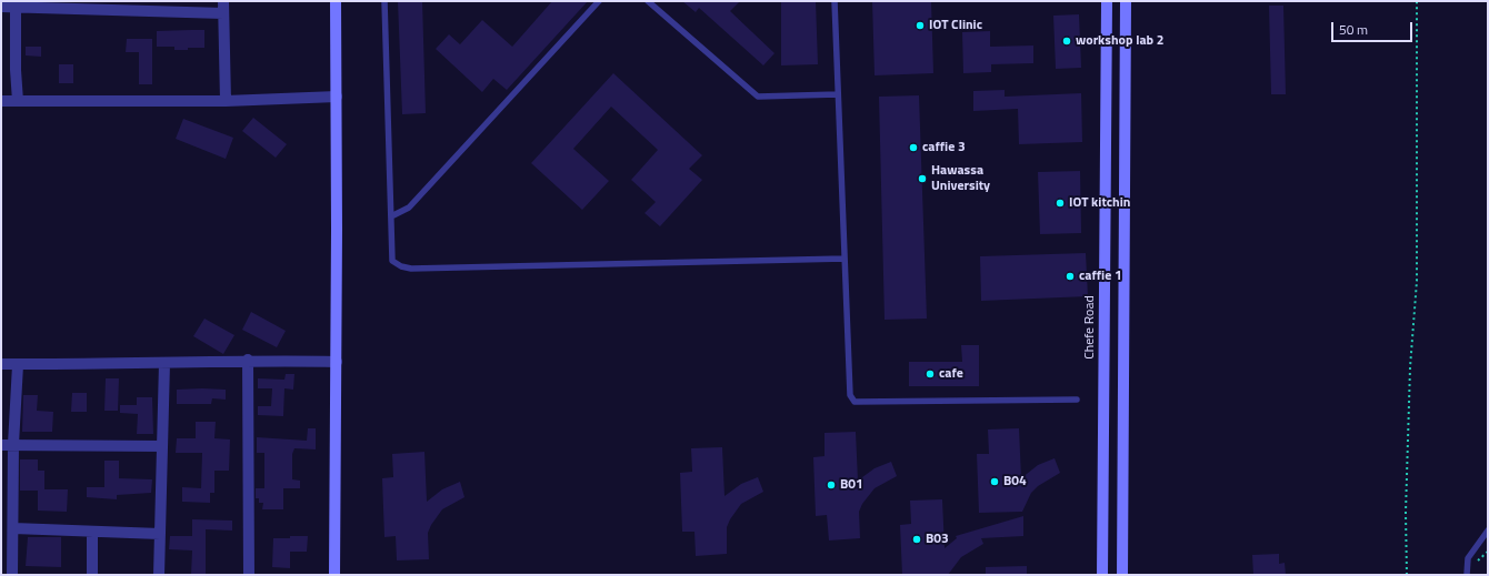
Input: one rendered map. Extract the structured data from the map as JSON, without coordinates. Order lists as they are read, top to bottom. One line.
{"streets":{"street":["Chefe Road"]},"places":["IOT Clinic","workshop lab 2","caffie 3","Hawassa University","IOT kitchin","caffie 1","cafe","B04","B01","B03"],"scale_bar":"50 m"}
